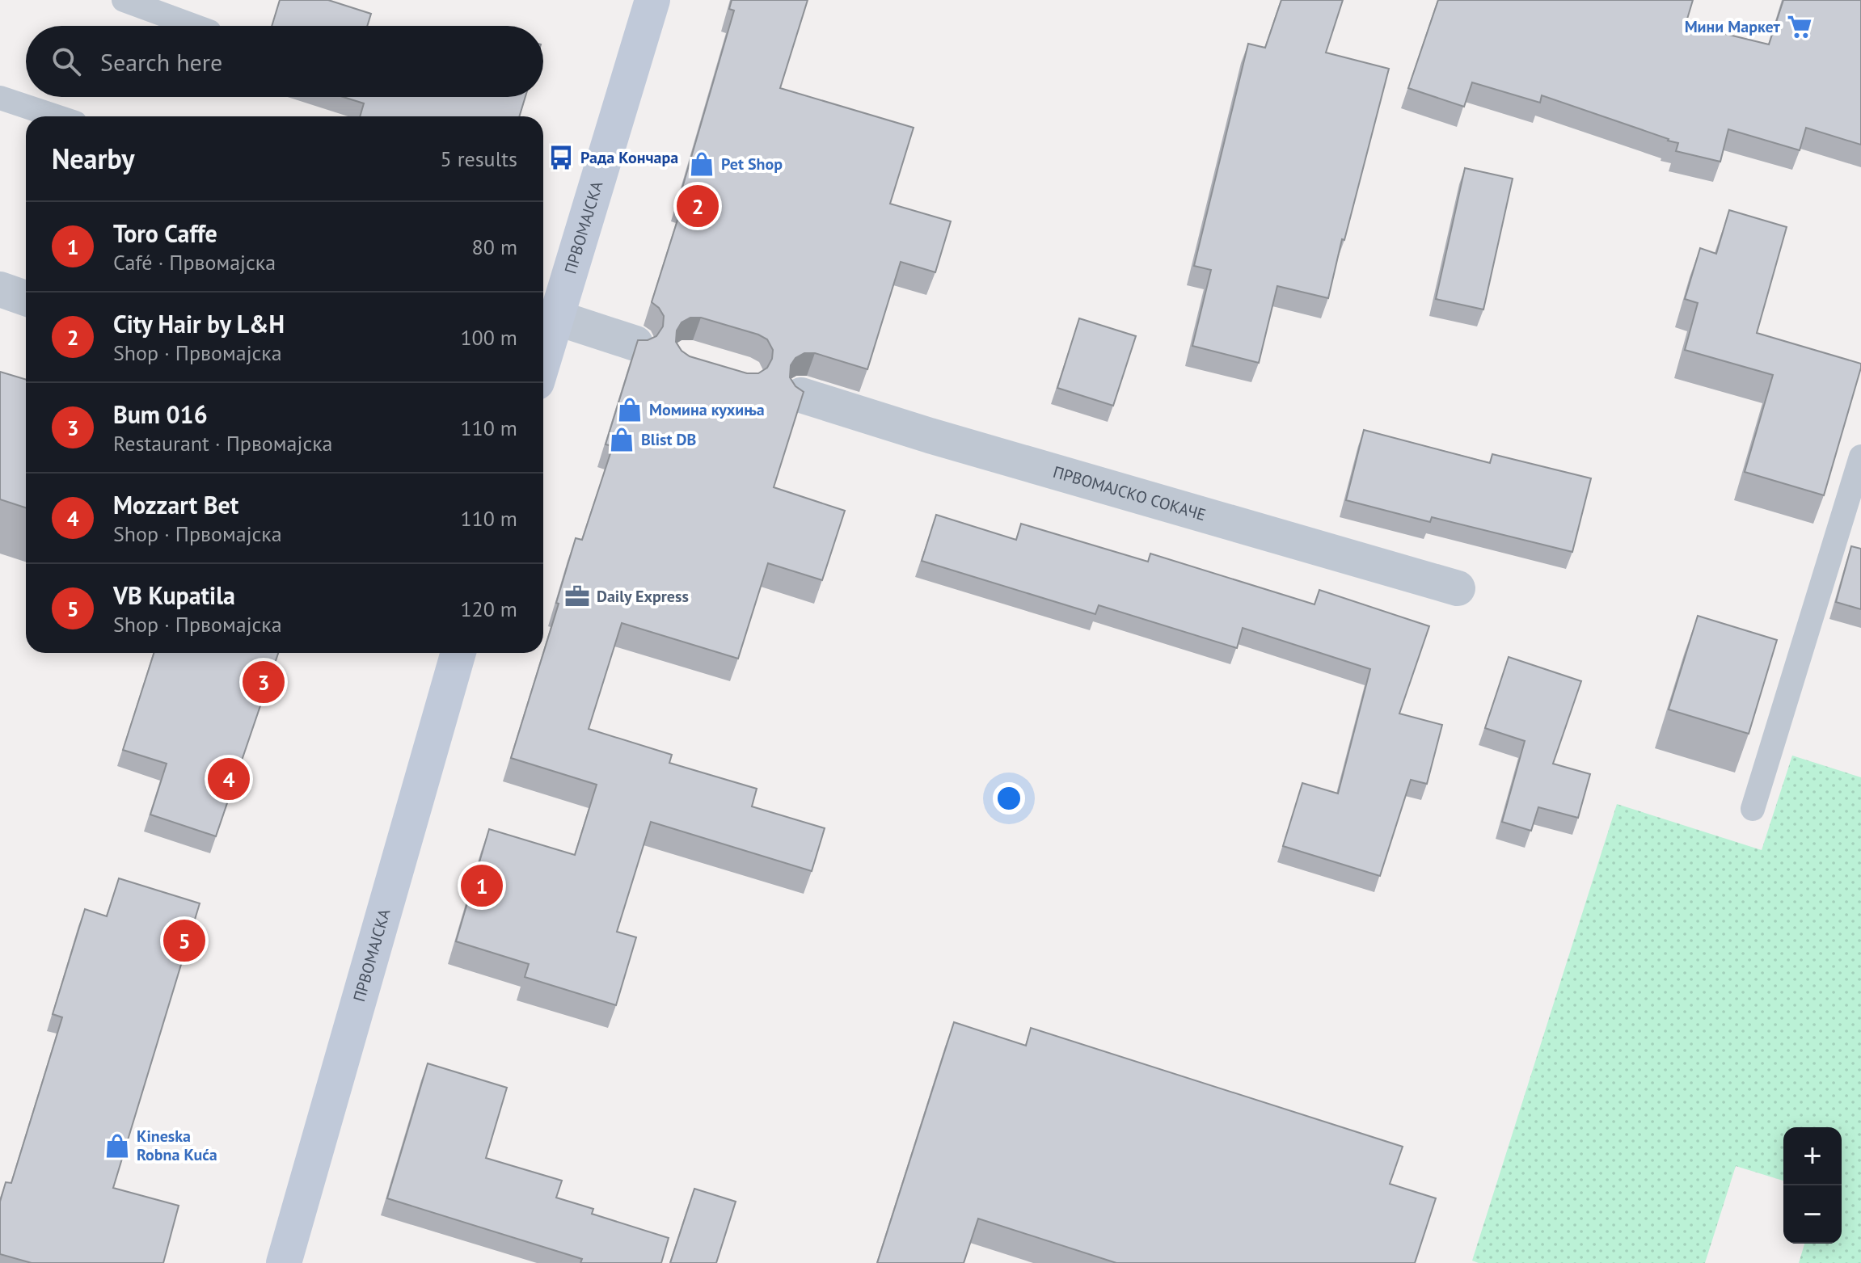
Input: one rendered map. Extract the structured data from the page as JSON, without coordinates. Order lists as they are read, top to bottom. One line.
{"streets":{"main road":["ПРВОМАЈСКА"],"street":["ПРВОМАЈСКО СОКАЧЕ"]},"places":{"supermarket":["Мини Маркет"],"bus stop":["Рада Кончара"],"shop":["Pet Shop","Момина кухиња","Blist DB","Kineska Robna Kuća"],"office":["Daily Express"]},"page":{"search":"Search here","heading":["Nearby","5 results"],"pins":["2","3","4","1","5"],"list":[{"mark":"1","name":"Toro Caffe","note":"Café · Првомајска","value":"80 m"},{"mark":"2","name":"City Hair by L&H","note":"Shop · Првомајска","value":"100 m"},{"mark":"3","name":"Bum 016","note":"Restaurant · Првомајска","value":"110 m"},{"mark":"4","name":"Mozzart Bet","note":"Shop · Првомајска","value":"110 m"},{"mark":"5","name":"VB Kupatila","note":"Shop · Првомајска","value":"120 m"}],"map_buttons":["+","−"]}}
